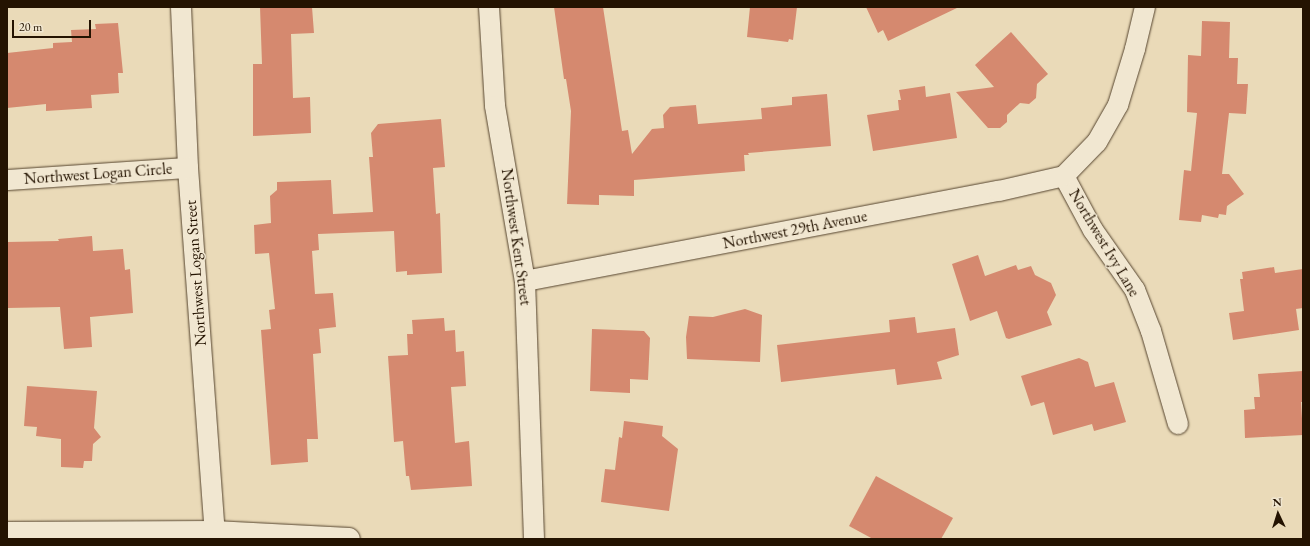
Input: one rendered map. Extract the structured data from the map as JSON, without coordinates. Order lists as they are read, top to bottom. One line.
{"streets":{"street":["Northwest Logan Circle","Northwest 29th Avenue","Northwest Kent Street","Northwest Ivy Lane","Northwest Logan Street"]},"crossings":[["Northwest Logan Circle","Northwest Logan Street"],["Northwest 29th Avenue","Northwest Kent Street"],["Northwest 29th Avenue","Northwest Ivy Lane"]],"scale_bar":"20 m","north":"top"}
